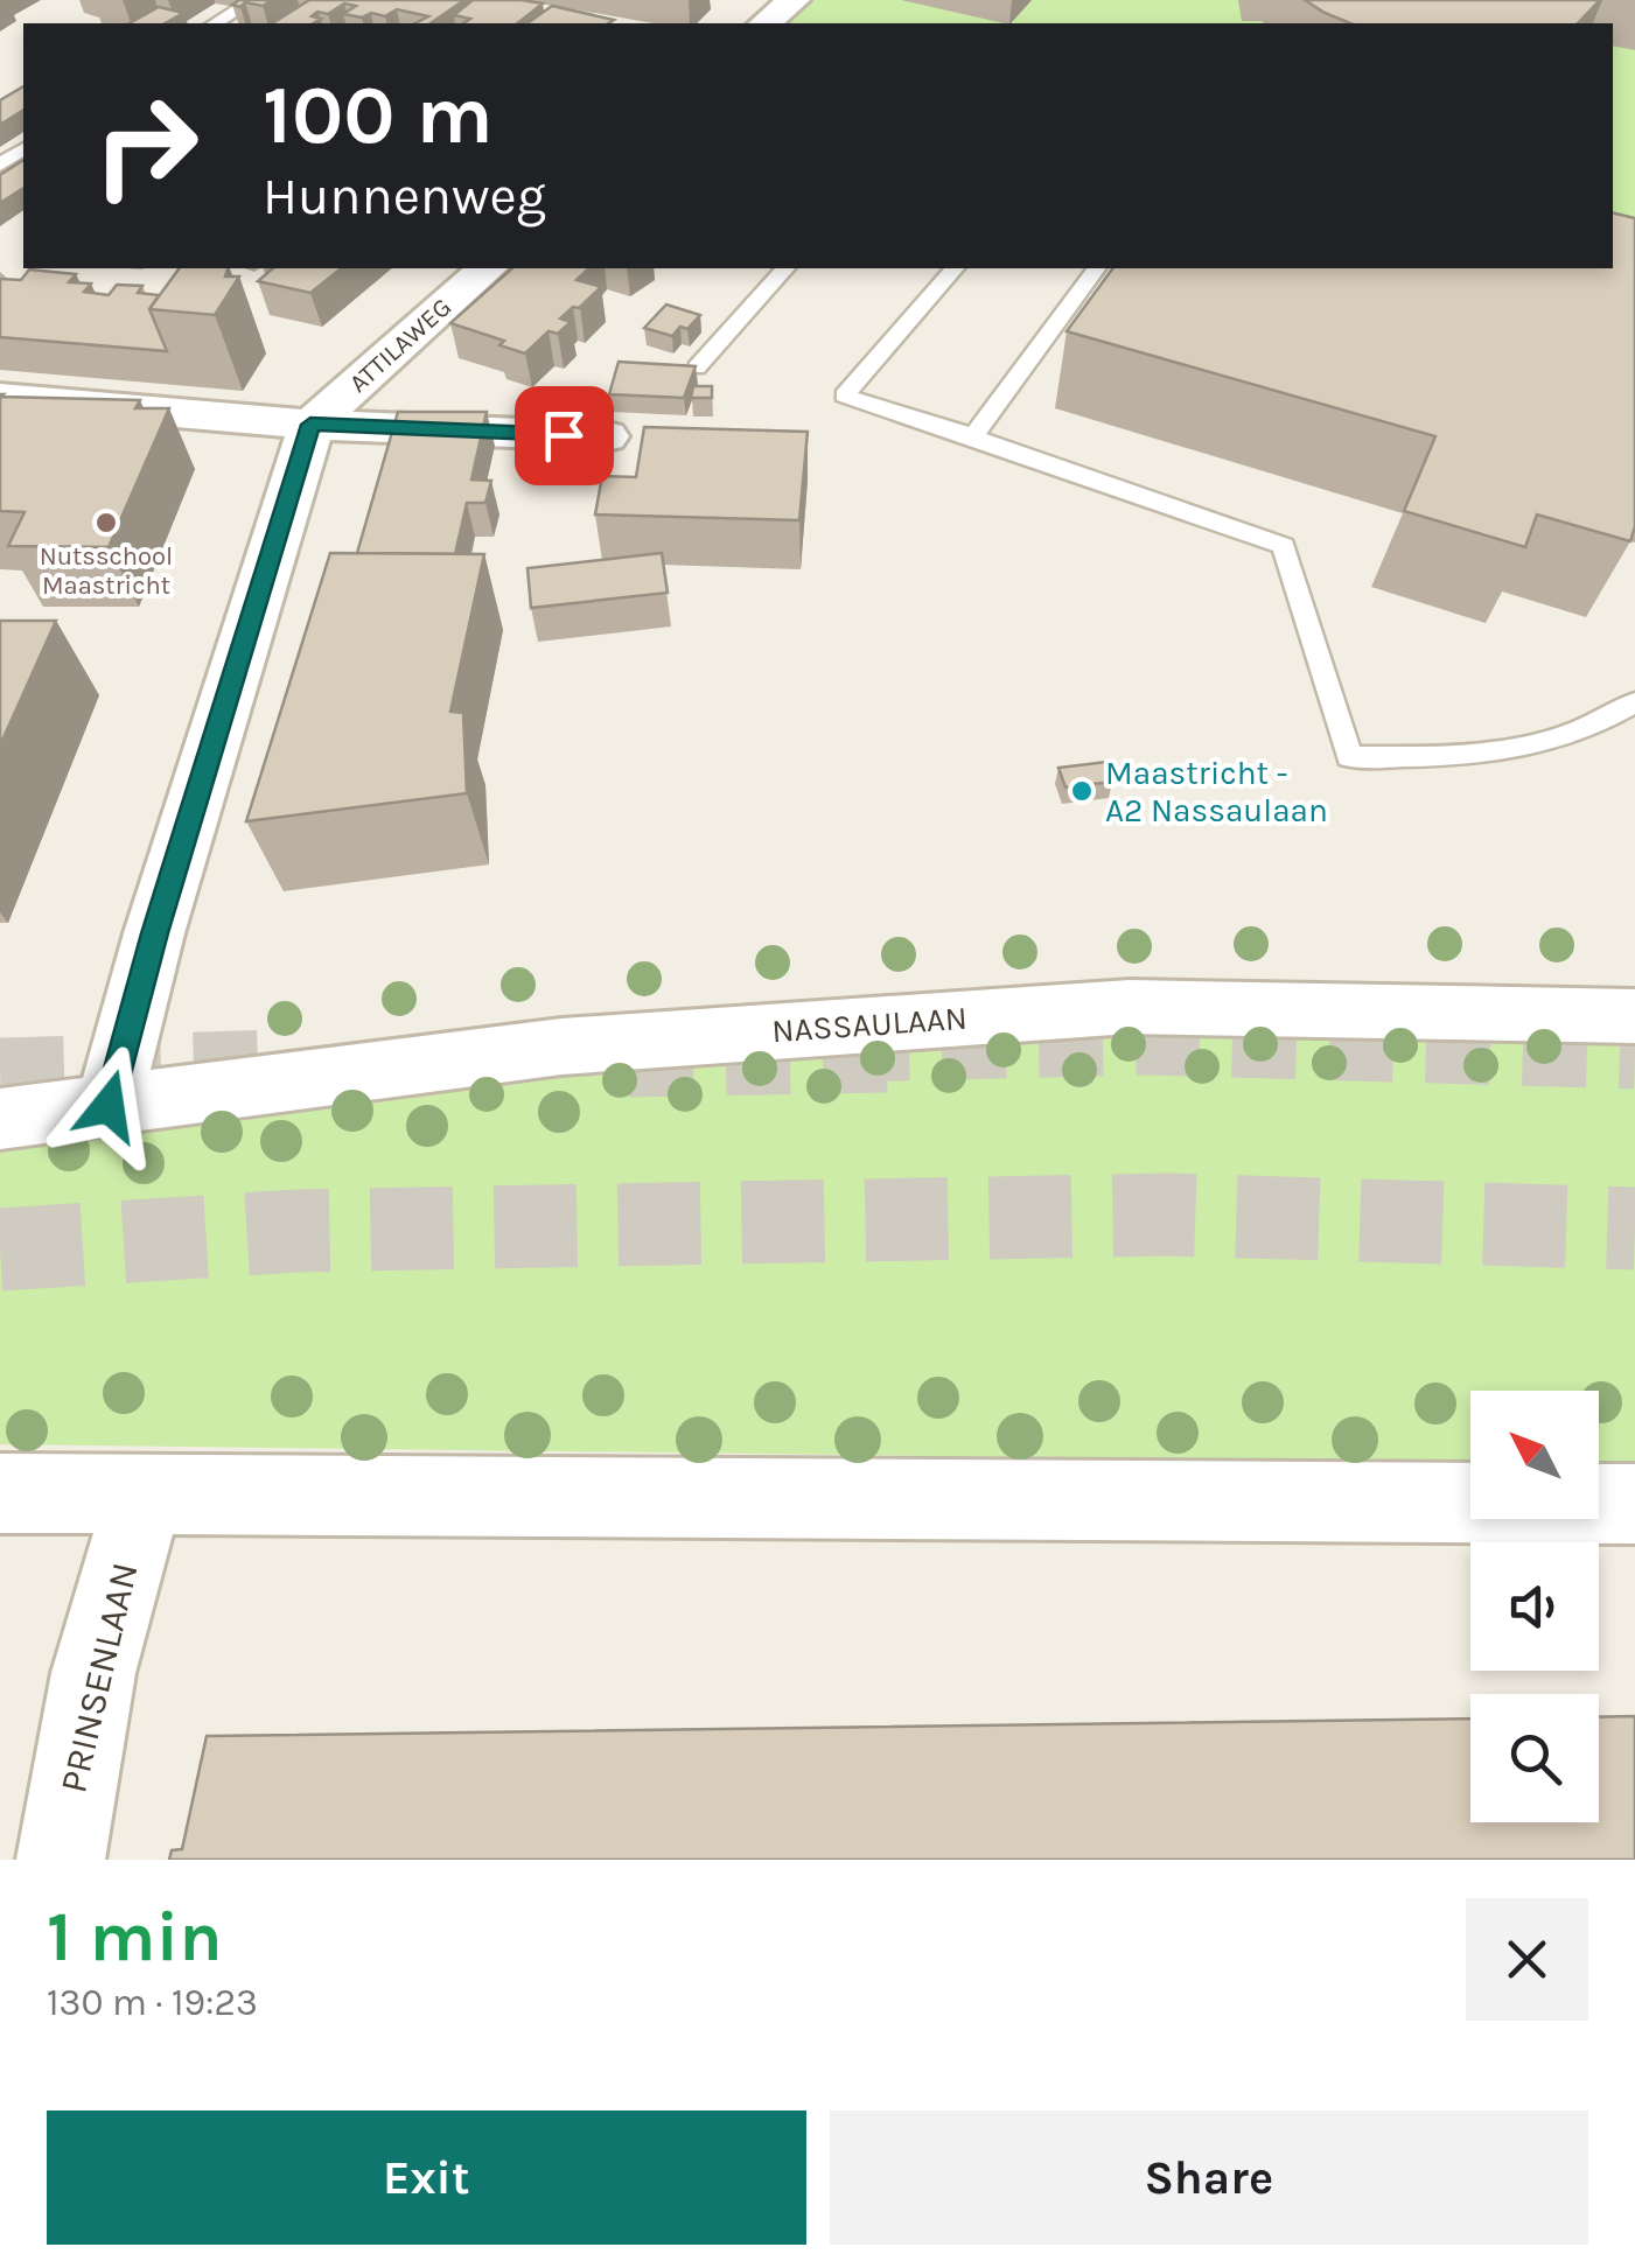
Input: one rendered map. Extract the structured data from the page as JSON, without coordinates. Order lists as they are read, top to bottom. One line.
{"streets":{"street":["ATTILAWEG","NASSAULAAN","PRINSENLAAN"]},"places":["Nutsschool Maastricht","Maastricht - A2 Nassaulaan"],"north":"top left","page":{"turn":["100 m","Hunnenweg"],"heading":["1 min","130 m · 19:23"],"buttons":["Exit","Share"]}}
